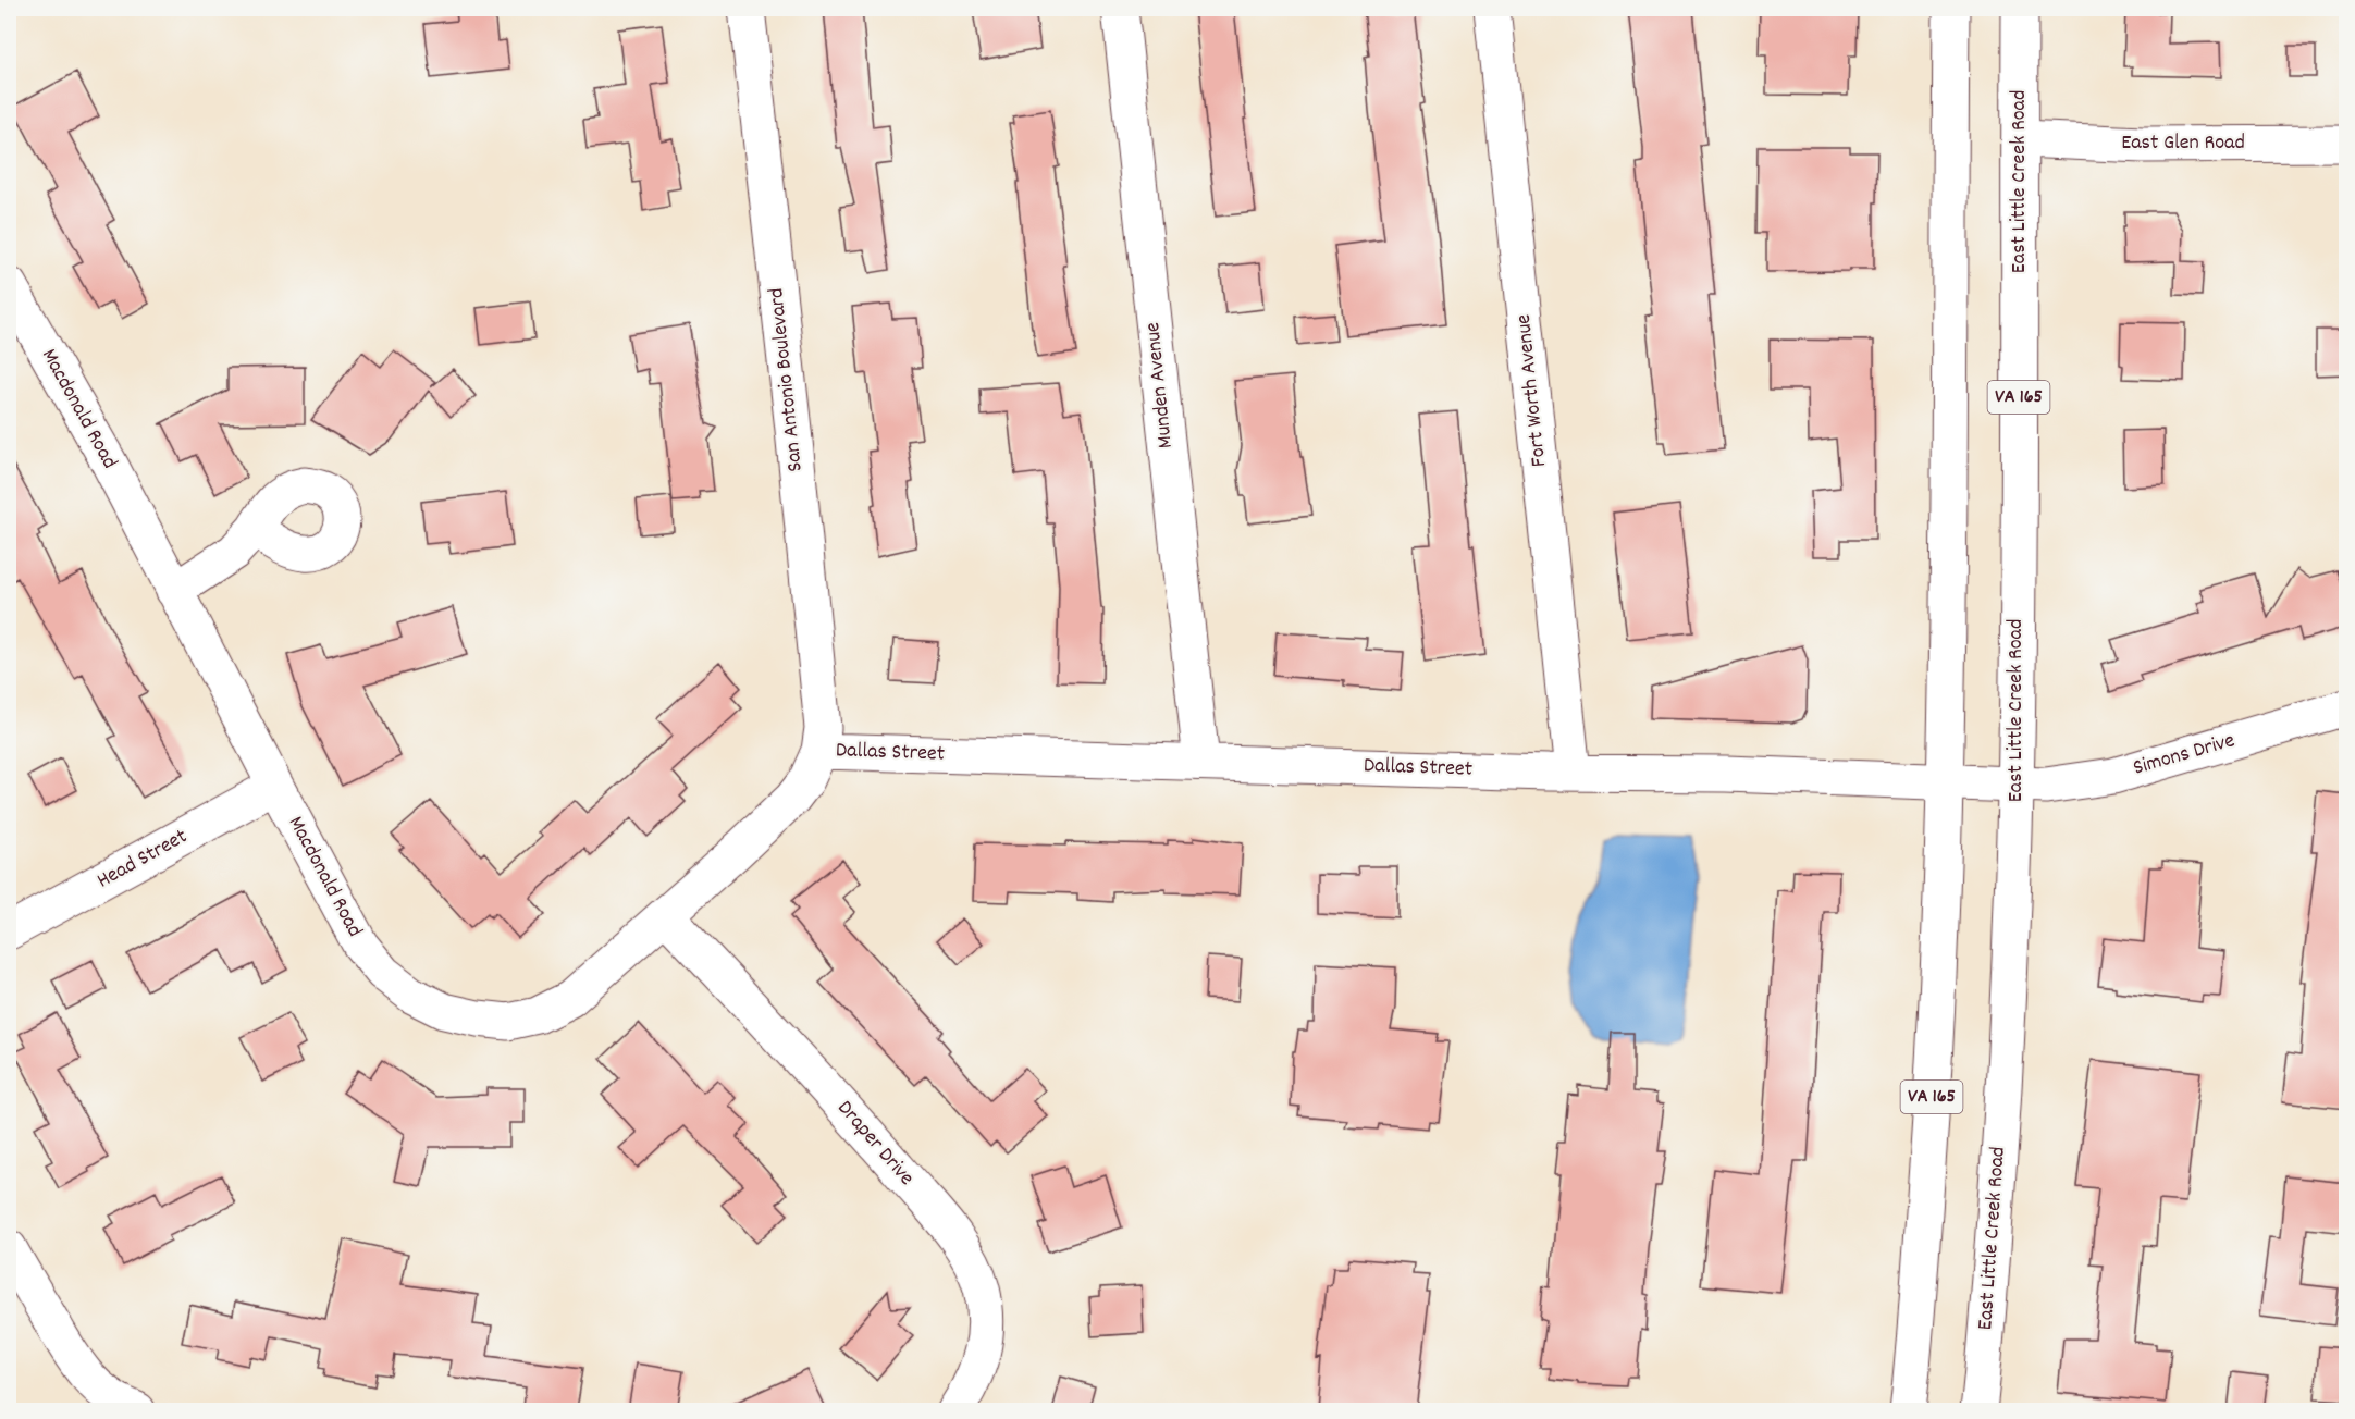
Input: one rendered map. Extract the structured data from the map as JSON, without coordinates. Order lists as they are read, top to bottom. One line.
{"streets":{"street":["East Glen Road","East Little Creek Road","San Antonio Boulevard","Munden Avenue","Fort Worth Avenue","VA 165","Macdonald Road","Dallas Street","Simons Drive","Head Street","Draper Drive"]},"crossings":[["East Glen Road","East Little Creek Road"],["East Little Creek Road","Dallas Street"],["East Little Creek Road","Simons Drive"],["San Antonio Boulevard","Macdonald Road"],["San Antonio Boulevard","Dallas Street"],["Munden Avenue","Dallas Street"],["Fort Worth Avenue","Dallas Street"],["VA 165","Dallas Street"],["Macdonald Road","Dallas Street"],["Macdonald Road","Head Street"],["Macdonald Road","Draper Drive"],["Dallas Street","Simons Drive"]]}
